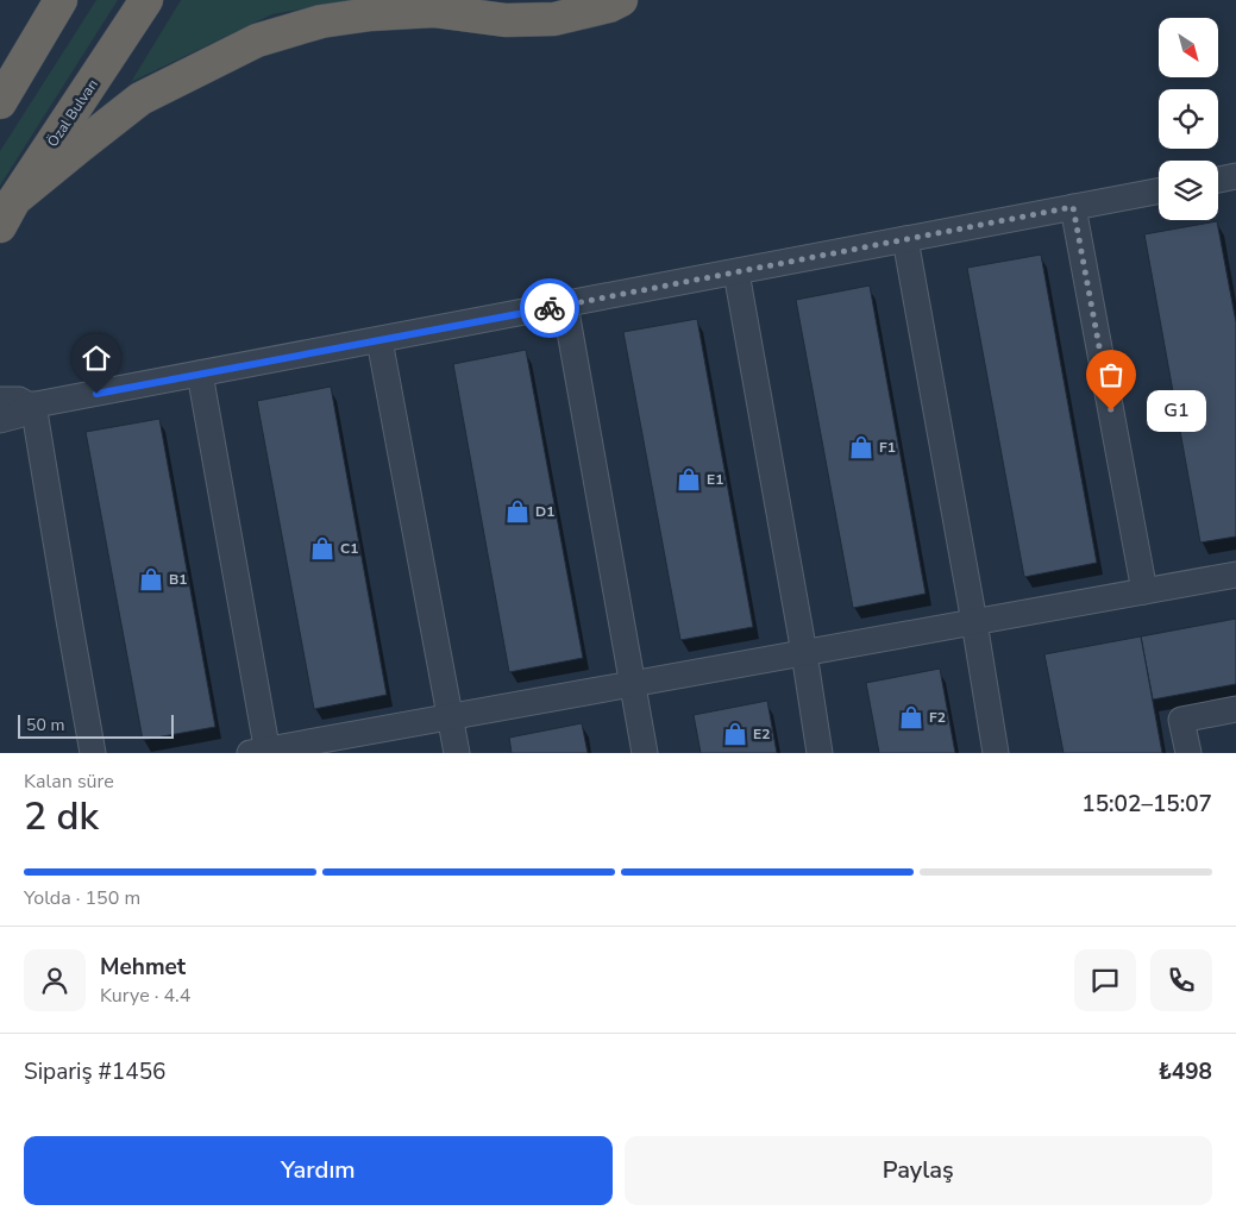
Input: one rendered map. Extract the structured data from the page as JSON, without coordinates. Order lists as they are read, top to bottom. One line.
{"streets":{"highway":["Özal Bulvarı"]},"places":{"other":["G1"],"shop":["F1","E1","D1","C1","B1","F2","E2"]},"scale_bar":"50 m","north":"bottom right","page":{"bubble":"G1","scale":"50 m","heading":["2 dk","Kalan süre","15:02–15:07"],"panel":["Mehmet","Kurye · 4.4","Sipariş #1456","₺498"],"bar":"Yolda · 150 m","buttons":["Yardım","Paylaş"]}}
